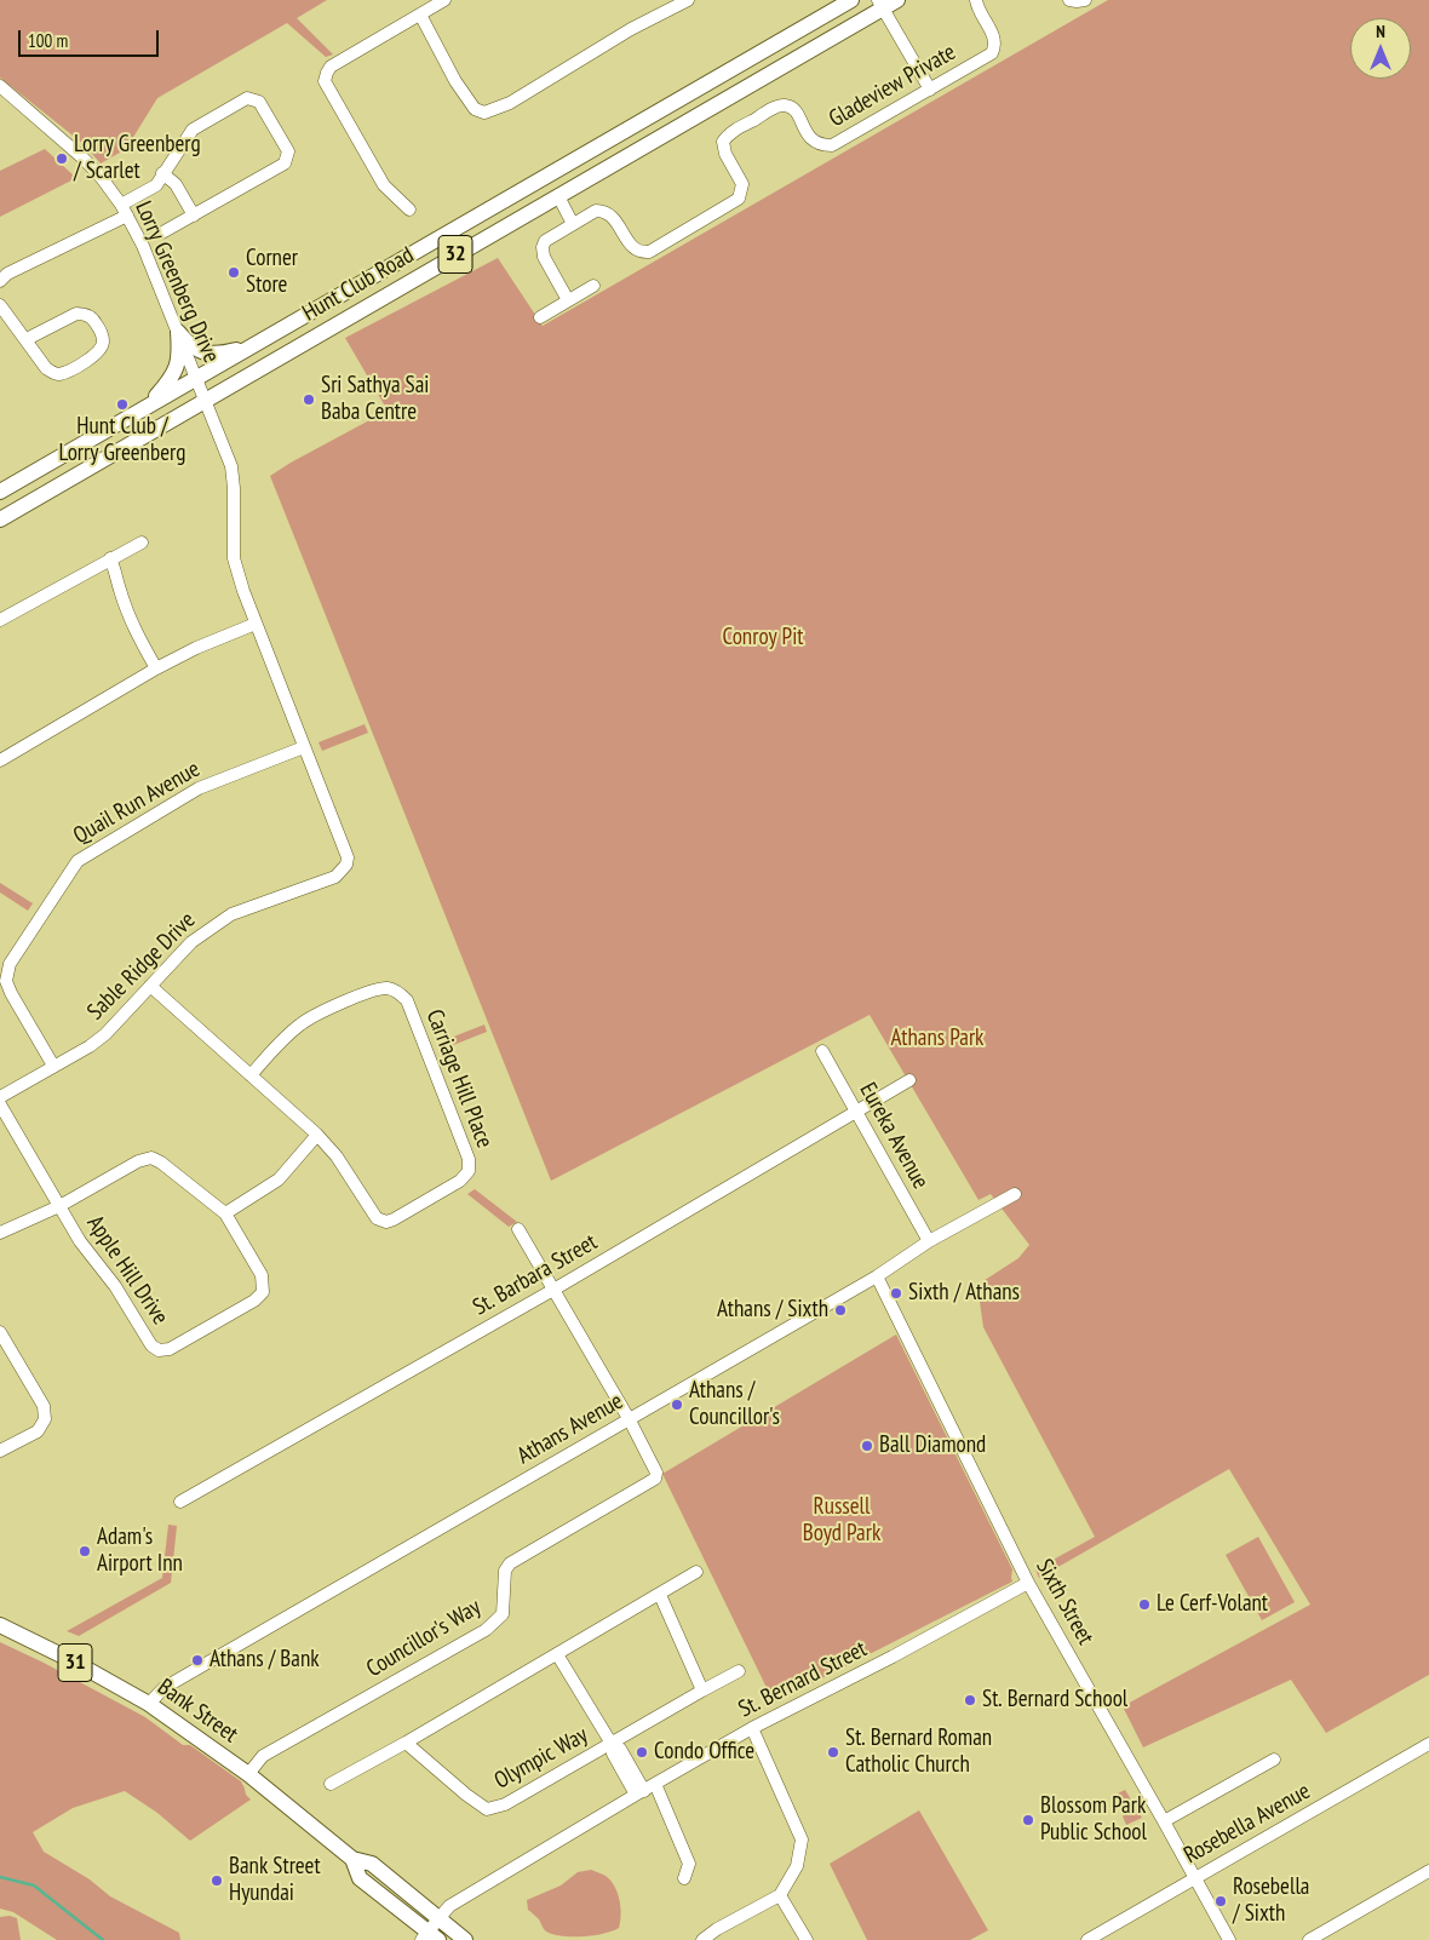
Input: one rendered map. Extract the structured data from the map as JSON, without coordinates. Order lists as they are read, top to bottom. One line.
{"streets":{"main road":["32","Hunt Club Road","31","Bank Street"],"street":["Gladeview Private","Lorry Greenberg Drive","Quail Run Avenue","Sable Ridge Drive","Carriage Hill Place","Eureka Avenue","Apple Hill Drive","St. Barbara Street","Athans Avenue","Sixth Street","Councillor's Way","St. Bernard Street","Olympic Way","Rosebella Avenue"]},"crossings":[["Lorry Greenberg Drive","Hunt Club Road"],["Lorry Greenberg Drive","Sable Ridge Drive"],["Hunt Club Road","Sable Ridge Drive"],["Quail Run Avenue","Sable Ridge Drive"],["Sable Ridge Drive","Carriage Hill Place"],["Eureka Avenue","St. Barbara Street"],["Eureka Avenue","Athans Avenue"],["Athans Avenue","Sixth Street"],["Athans Avenue","Councillor's Way"],["Athans Avenue","Bank Street"],["Sixth Street","St. Bernard Street"],["Sixth Street","Rosebella Avenue"],["Councillor's Way","Bank Street"],["St. Bernard Street","Bank Street"],["St. Bernard Street","Olympic Way"]],"parks":["Conroy Pit","Athans Park","Russell Boyd Park"],"places":["Lorry Greenberg / Scarlet","Corner Store","Sri Sathya Sai Baba Centre","Hunt Club / Lorry Greenberg","Sixth / Athans","Athans / Sixth","Athans / Councillor's","Ball Diamond","Adam's Airport Inn","Le Cerf-Volant","Athans / Bank","St. Bernard School","Condo Office","St. Bernard Roman Catholic Church","Blossom Park Public School","Bank Street Hyundai","Rosebella / Sixth"],"scale_bar":"100 m","north":"top"}
